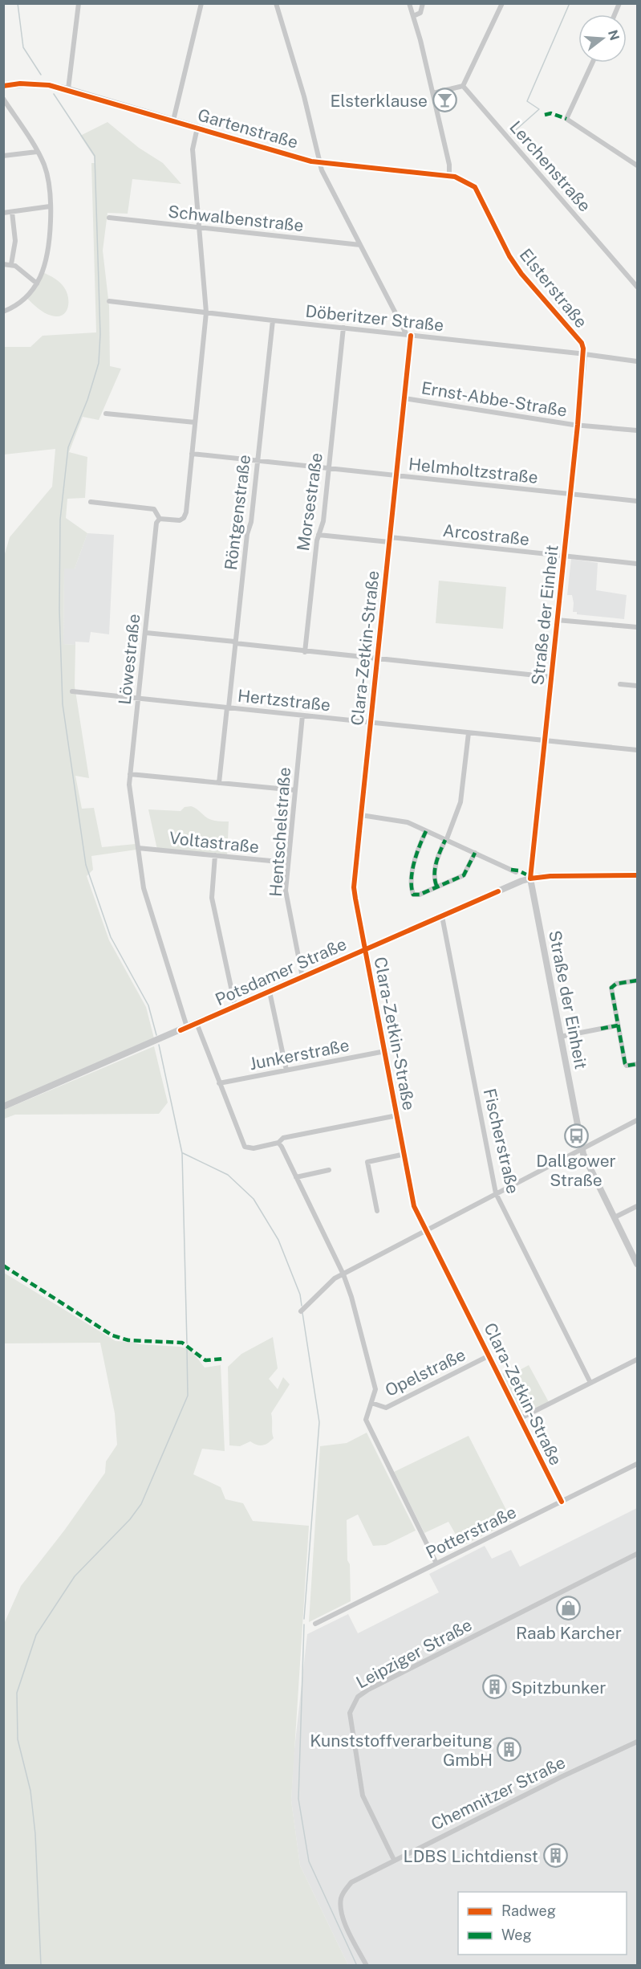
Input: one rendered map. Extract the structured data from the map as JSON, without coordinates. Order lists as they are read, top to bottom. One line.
{"streets":{"street":["Gartenstraße","Lerchenstraße","Schwalbenstraße","Elsterstraße","Döberitzer Straße","Ernst-Abbe-Straße","Helmholtzstraße","Morsestraße","Röntgenstraße","Arcostraße","Straße der Einheit","Clara-Zetkin-Straße","Löwestraße","Hertzstraße","Hentschelstraße","Voltastraße","Potsdamer Straße","Junkerstraße","Fischerstraße","Opelstraße","Potterstraße","Leipziger Straße","Chemnitzer Straße"]},"crossings":[["Gartenstraße","Elsterstraße"],["Elsterstraße","Döberitzer Straße"],["Elsterstraße","Straße der Einheit"],["Döberitzer Straße","Morsestraße"],["Döberitzer Straße","Röntgenstraße"],["Döberitzer Straße","Straße der Einheit"],["Döberitzer Straße","Clara-Zetkin-Straße"],["Ernst-Abbe-Straße","Straße der Einheit"],["Ernst-Abbe-Straße","Clara-Zetkin-Straße"],["Helmholtzstraße","Morsestraße"],["Helmholtzstraße","Röntgenstraße"],["Helmholtzstraße","Straße der Einheit"],["Helmholtzstraße","Clara-Zetkin-Straße"],["Morsestraße","Arcostraße"],["Röntgenstraße","Hertzstraße"],["Arcostraße","Straße der Einheit"],["Arcostraße","Clara-Zetkin-Straße"],["Straße der Einheit","Hertzstraße"],["Straße der Einheit","Potsdamer Straße"],["Clara-Zetkin-Straße","Hertzstraße"],["Clara-Zetkin-Straße","Potsdamer Straße"],["Clara-Zetkin-Straße","Junkerstraße"],["Clara-Zetkin-Straße","Opelstraße"],["Clara-Zetkin-Straße","Potterstraße"],["Löwestraße","Hertzstraße"],["Löwestraße","Voltastraße"],["Löwestraße","Potsdamer Straße"],["Hertzstraße","Hentschelstraße"],["Hentschelstraße","Voltastraße"],["Hentschelstraße","Potsdamer Straße"],["Potsdamer Straße","Fischerstraße"],["Leipziger Straße","Chemnitzer Straße"]],"places":{"bar":["Elsterklause"],"bus stop":["Dallgower Straße"],"shop":["Raab Karcher"],"building":["Spitzbunker","Kunststoffverarbeitung GmbH","LDBS Lichtdienst"]},"legend":["Radweg","Weg"],"north":"right"}
